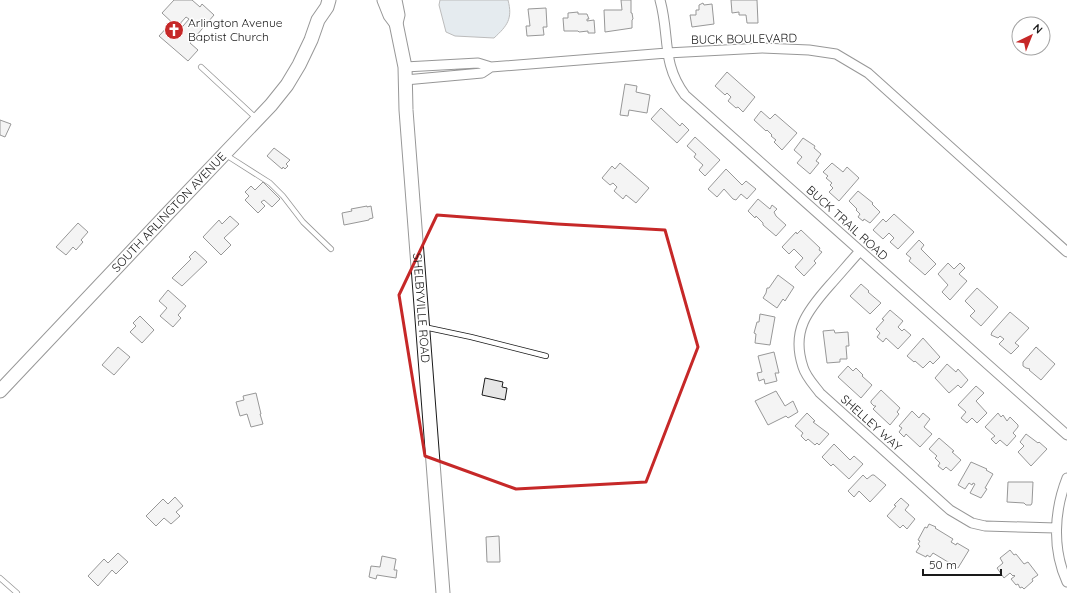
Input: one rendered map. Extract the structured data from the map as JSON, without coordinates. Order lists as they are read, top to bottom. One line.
{"streets":{"main road":["SOUTH ARLINGTON AVENUE","SHELBYVILLE ROAD"],"street":["BUCK BOULEVARD","BUCK TRAIL ROAD","SHELLEY WAY"]},"crossings":[["BUCK BOULEVARD","BUCK TRAIL ROAD"],["BUCK BOULEVARD","SHELBYVILLE ROAD"],["BUCK TRAIL ROAD","SHELLEY WAY"]],"places":{"church":["Arlington Avenue Baptist Church"]},"scale_bar":"50 m","north":"top right"}
